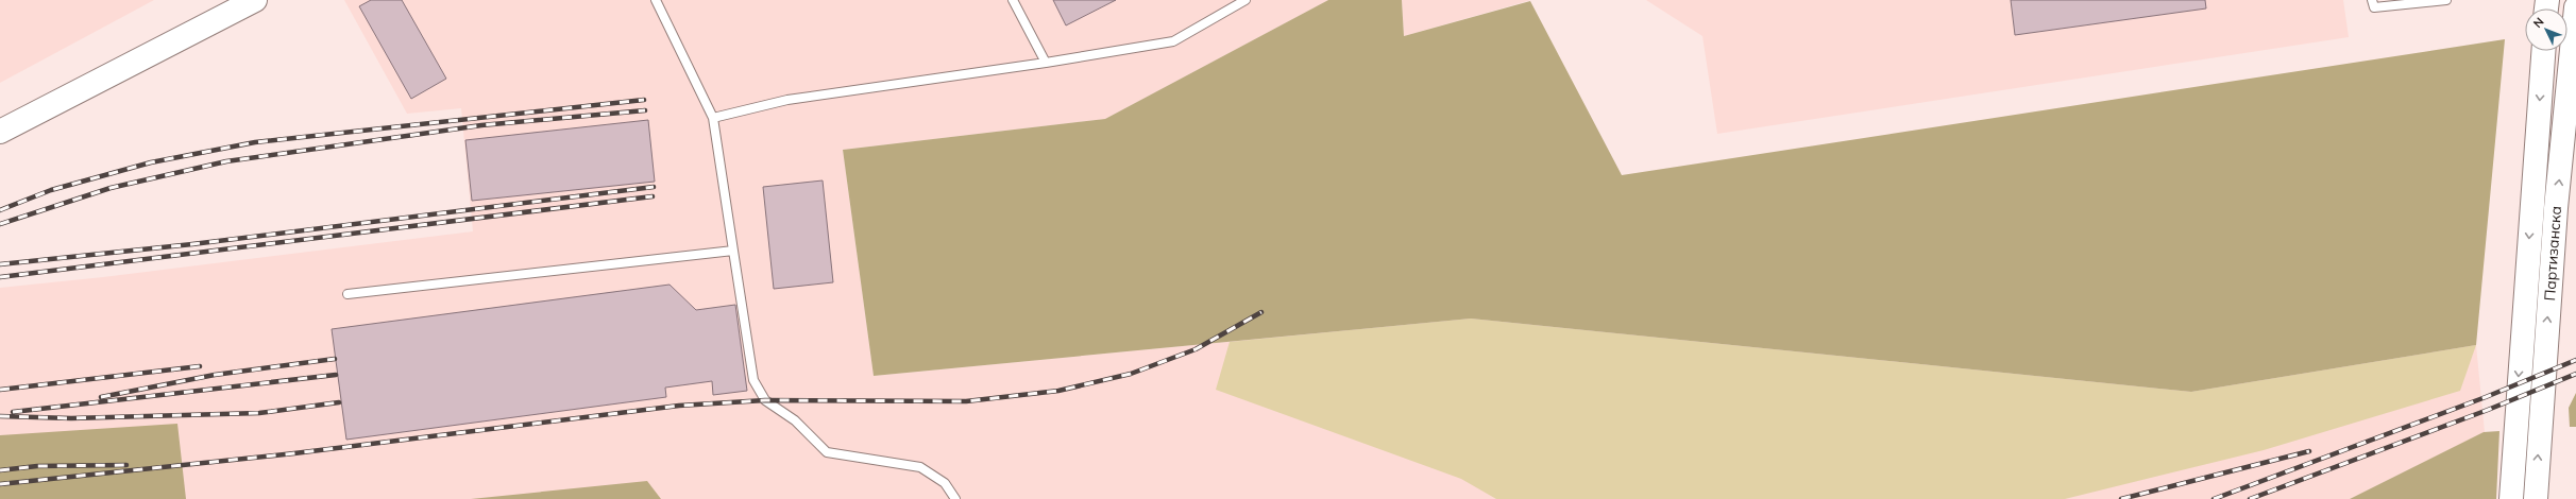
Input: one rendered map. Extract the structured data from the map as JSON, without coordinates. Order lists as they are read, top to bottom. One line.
{"streets":{"main road":["Партизанска"]},"north":"top left"}
